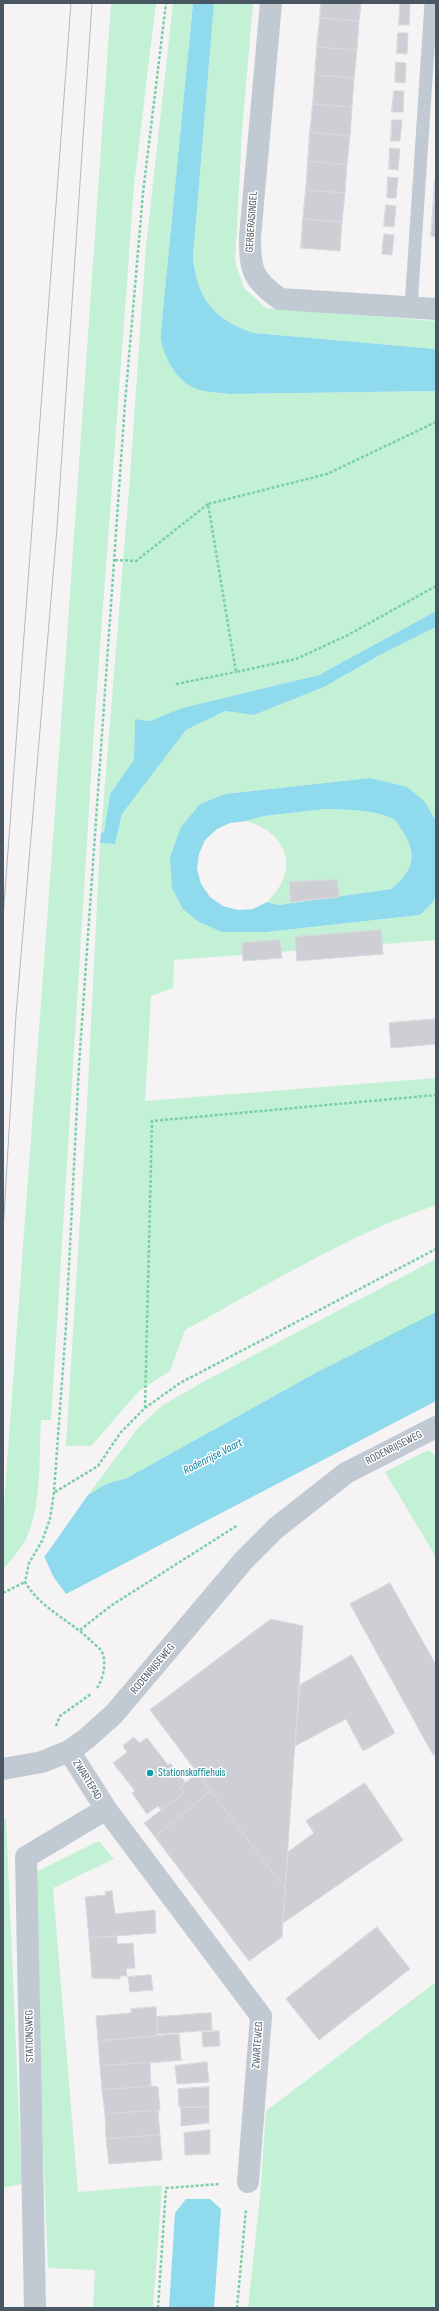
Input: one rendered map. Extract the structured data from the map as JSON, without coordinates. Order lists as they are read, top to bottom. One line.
{"streets":{"street":["GERBERASINGEL","RODENRIJSEWEG","ZWARTEPAD","STATIONSWEG","ZWARTEWEG"]},"crossings":[["RODENRIJSEWEG","ZWARTEPAD"],["ZWARTEPAD","STATIONSWEG"],["ZWARTEPAD","ZWARTEWEG"],["STATIONSWEG","ZWARTEWEG"]],"water":["Rodenrijse Vaart"],"places":["Stationskoffiehuis"]}
